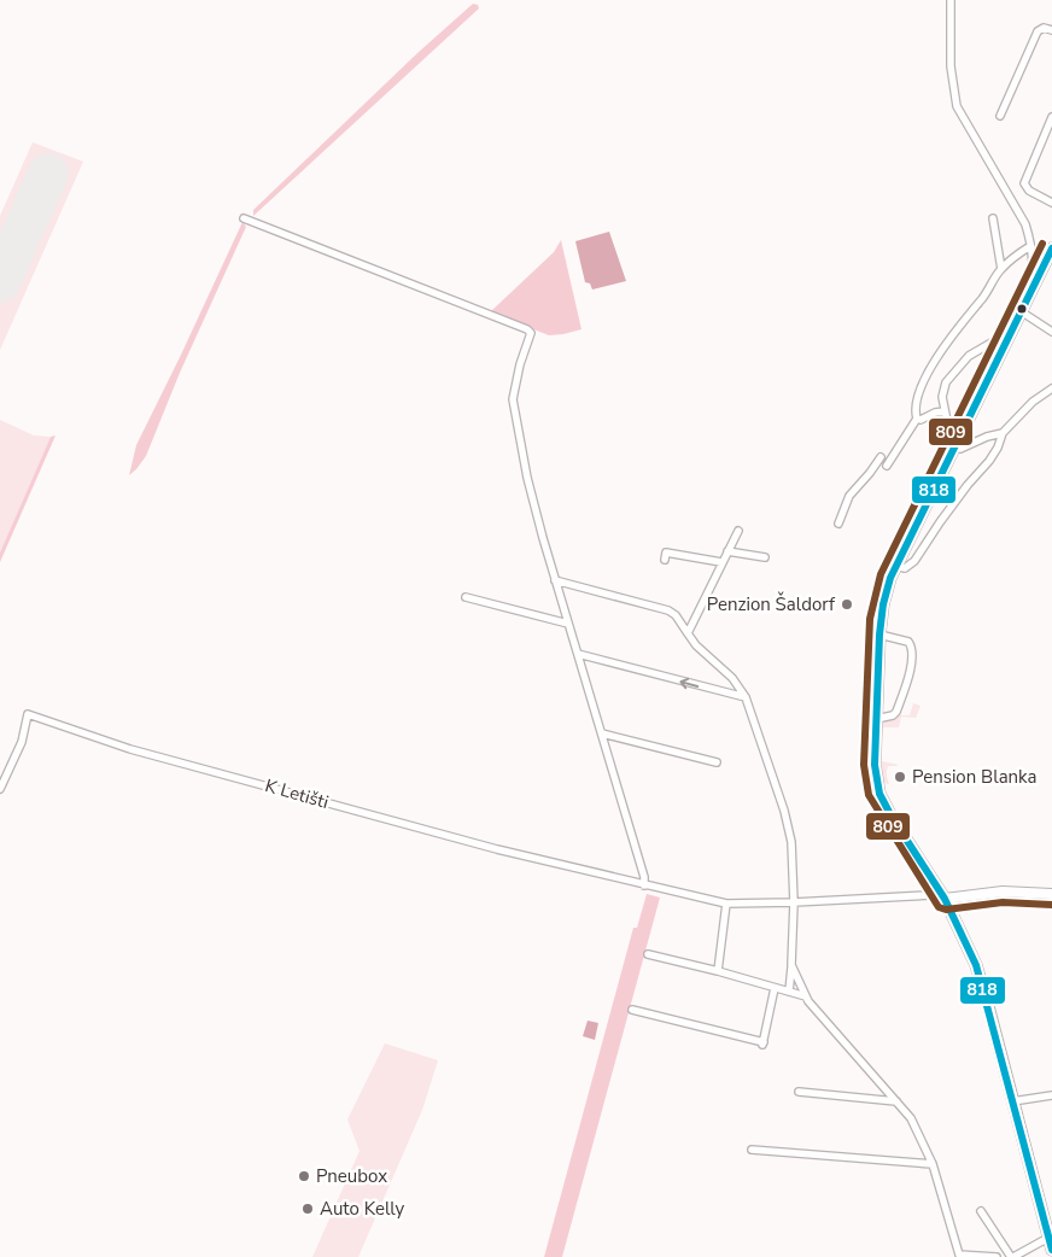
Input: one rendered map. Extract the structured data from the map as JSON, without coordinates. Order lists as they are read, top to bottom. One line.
{"streets":{"street":["K Letišti"]},"places":["Penzion Šaldorf","Pension Blanka","Pneubox","Auto Kelly"],"lines":["transit line 809","transit line 818"]}
